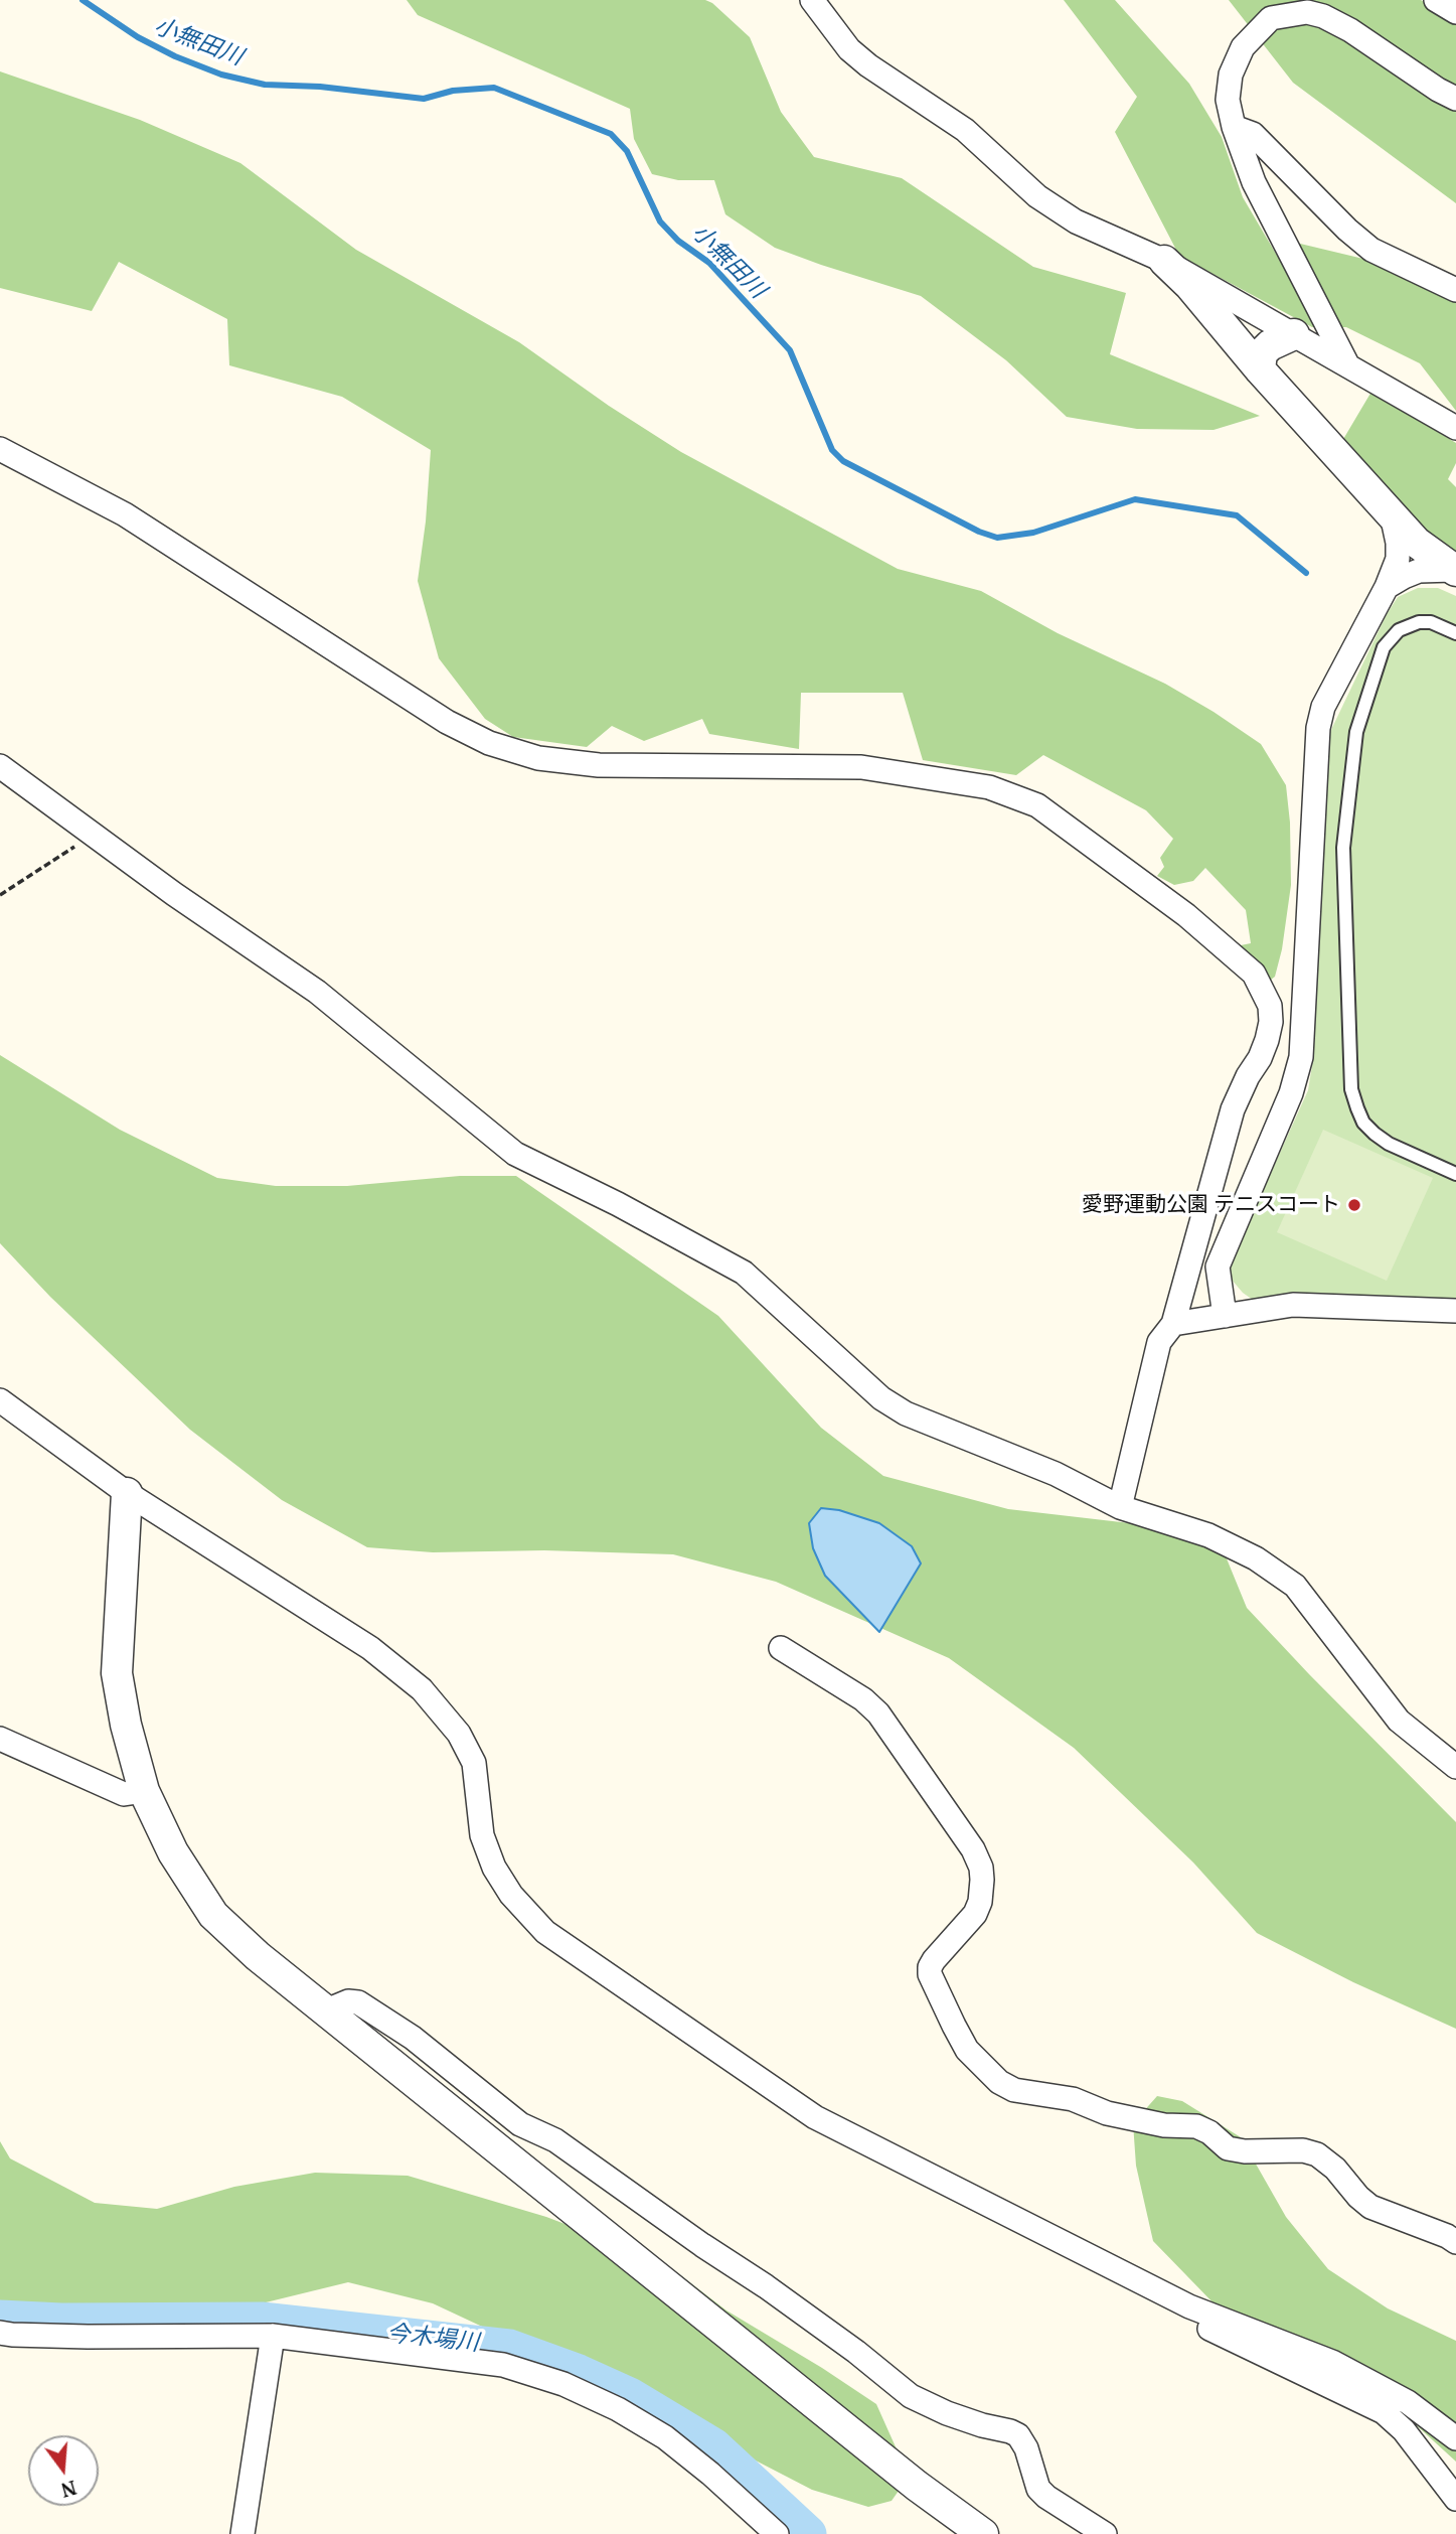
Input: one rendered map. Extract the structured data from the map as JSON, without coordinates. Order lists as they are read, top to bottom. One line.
{"water":["小無田川","今木場川"],"places":["愛野運動公園 テニスコート"],"north":"bottom"}
